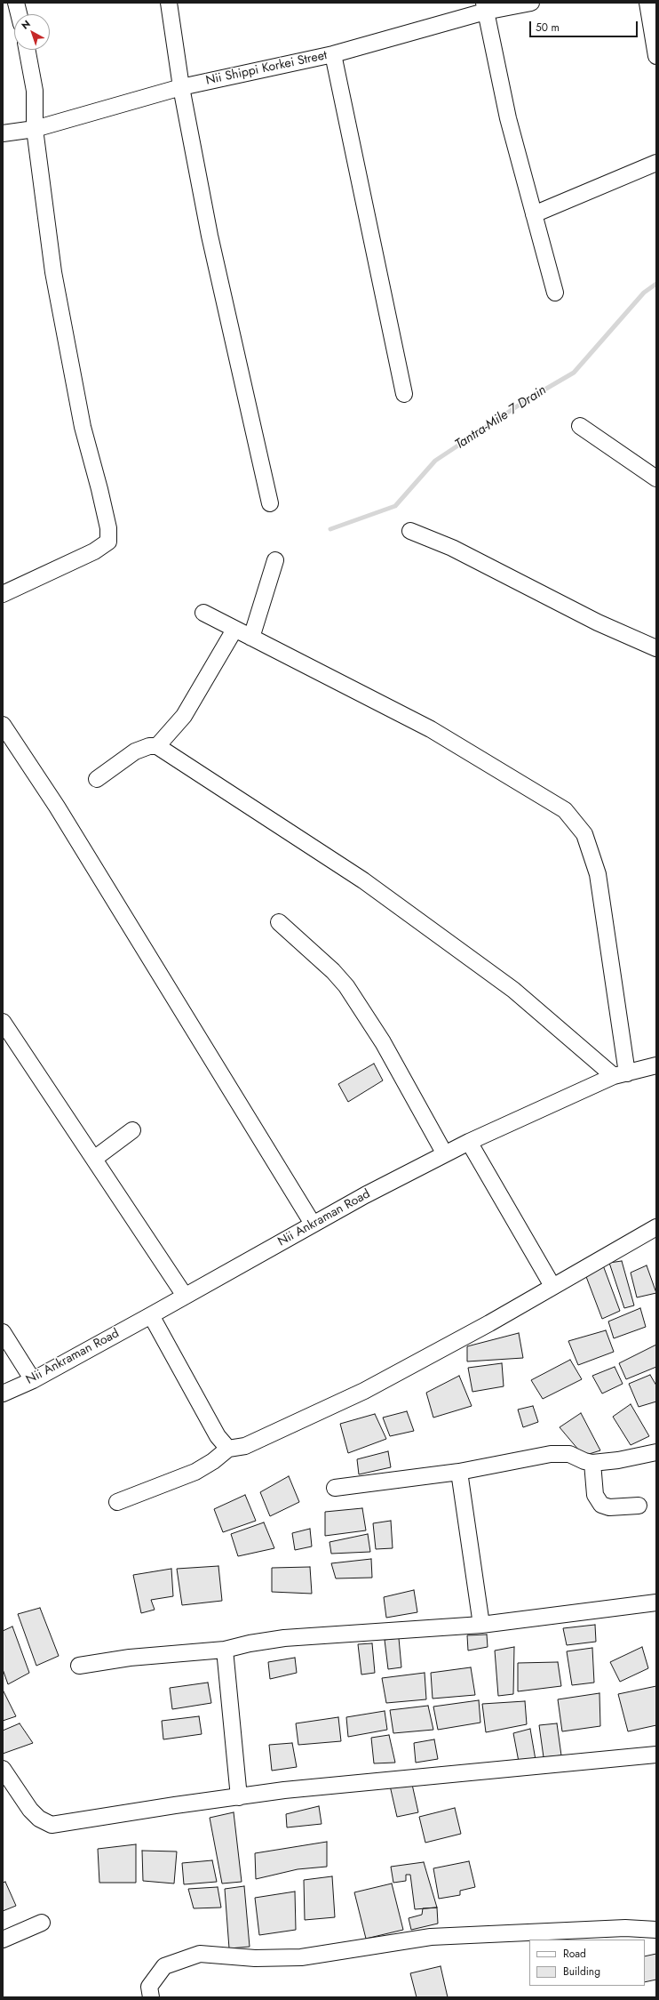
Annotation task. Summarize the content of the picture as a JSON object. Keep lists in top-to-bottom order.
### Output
{
  "streets": {
    "street": ["Nii Shippi Korkei Street", "Nii Ankraman Road"]
  },
  "water": ["Tantra-Mile 7 Drain"],
  "legend": ["Road", "Building"],
  "scale_bar": "50 m",
  "north": "top left"
}
